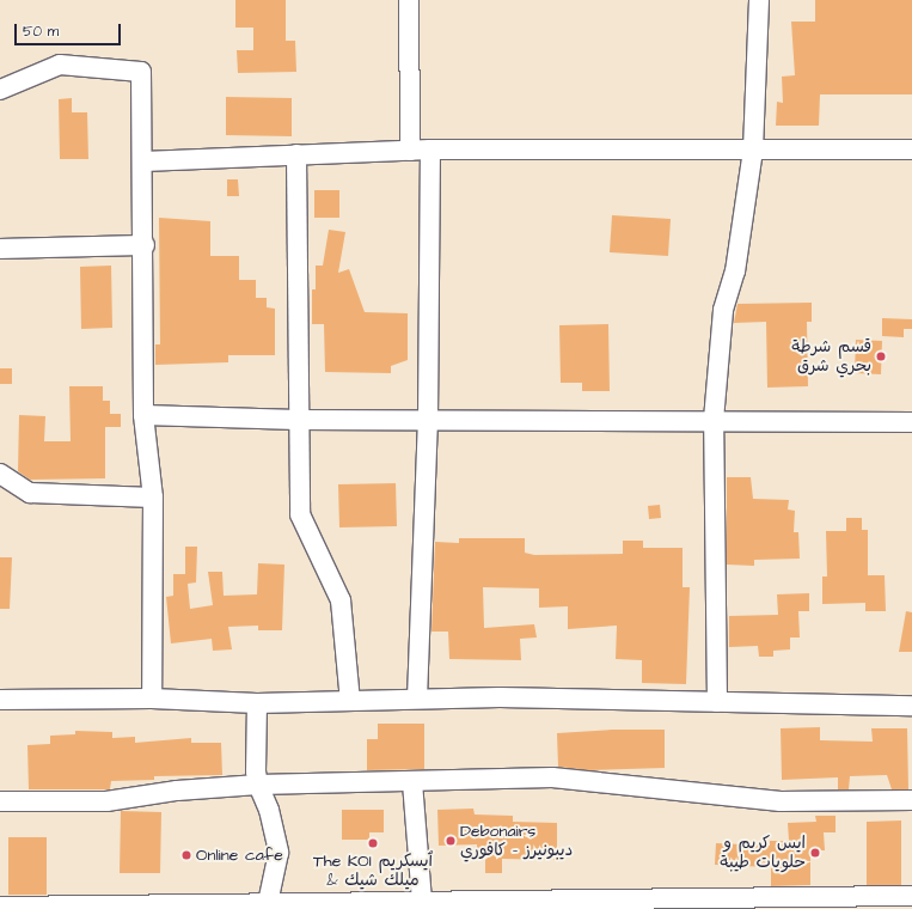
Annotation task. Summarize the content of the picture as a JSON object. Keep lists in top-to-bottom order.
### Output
{
  "places": [
    "قسم شرطة بحري شرق",
    "Debonairs ديبونيرز - كافوري",
    "The KOI ٱيسكريم & ميلك شيك",
    "ايس كريم و حلويات طيبة",
    "Online cafe"
  ],
  "scale_bar": "50 m"
}
